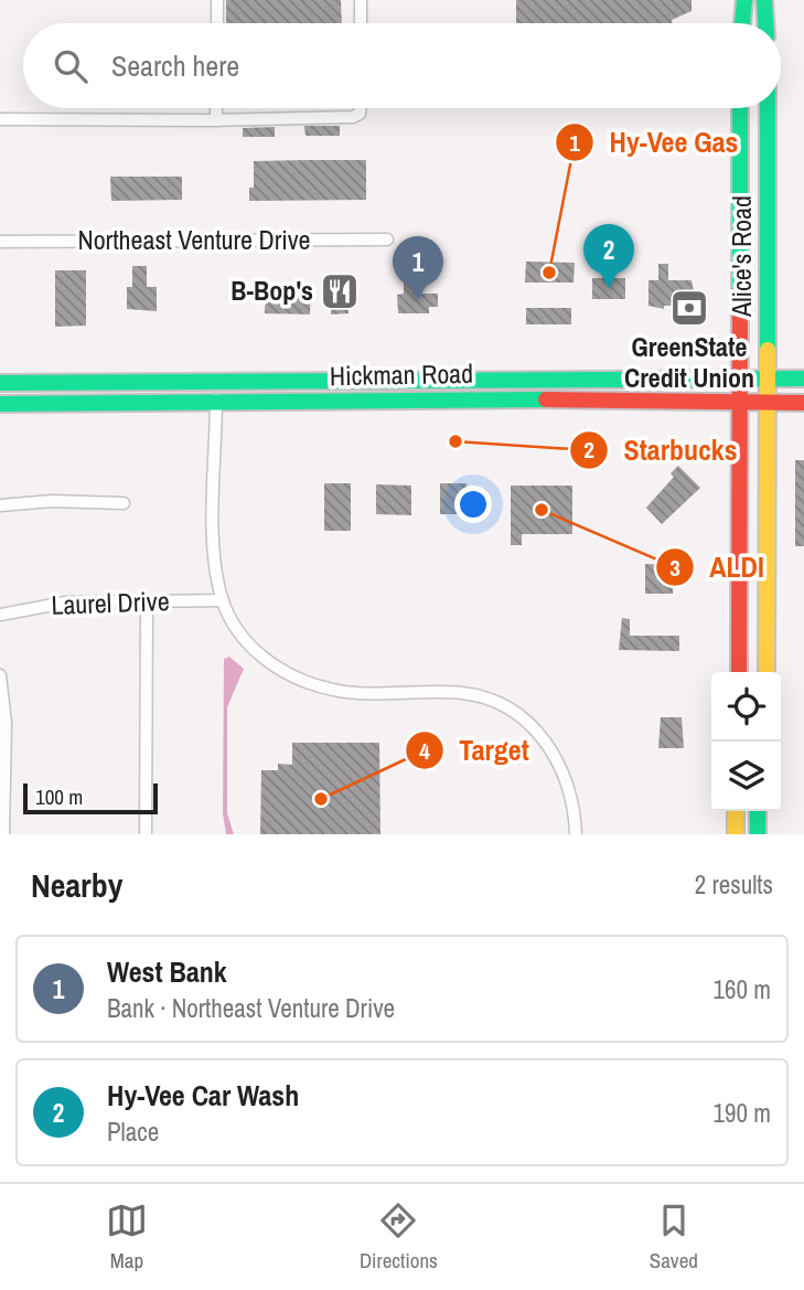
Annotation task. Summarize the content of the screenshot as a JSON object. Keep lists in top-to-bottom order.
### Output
{
  "streets": {
    "main road": ["Alice's Road", "Hickman Road"],
    "street": ["Northeast Venture Drive", "Laurel Drive"]
  },
  "crossings": [
    ["Alice's Road", "Hickman Road"]
  ],
  "places": {
    "other": [
      "Hy-Vee Gas",
      "Starbucks",
      "ALDI",
      "Target"
    ],
    "restaurant": ["B-Bop's"],
    "bank": ["GreenState Credit Union"]
  },
  "scale_bar": "100 m",
  "page": {
    "search": "Search here",
    "pins": ["2", "1"],
    "scale": "100 m",
    "heading": ["Nearby", "2 results"],
    "list": [
      {
        "mark": "1",
        "name": "West Bank",
        "note": "Bank · Northeast Venture Drive",
        "value": "160 m"
      },
      {
        "mark": "2",
        "name": "Hy-Vee Car Wash",
        "note": "Place",
        "value": "190 m"
      }
    ],
    "nav": ["Map", "Directions", "Saved"]
  }
}
